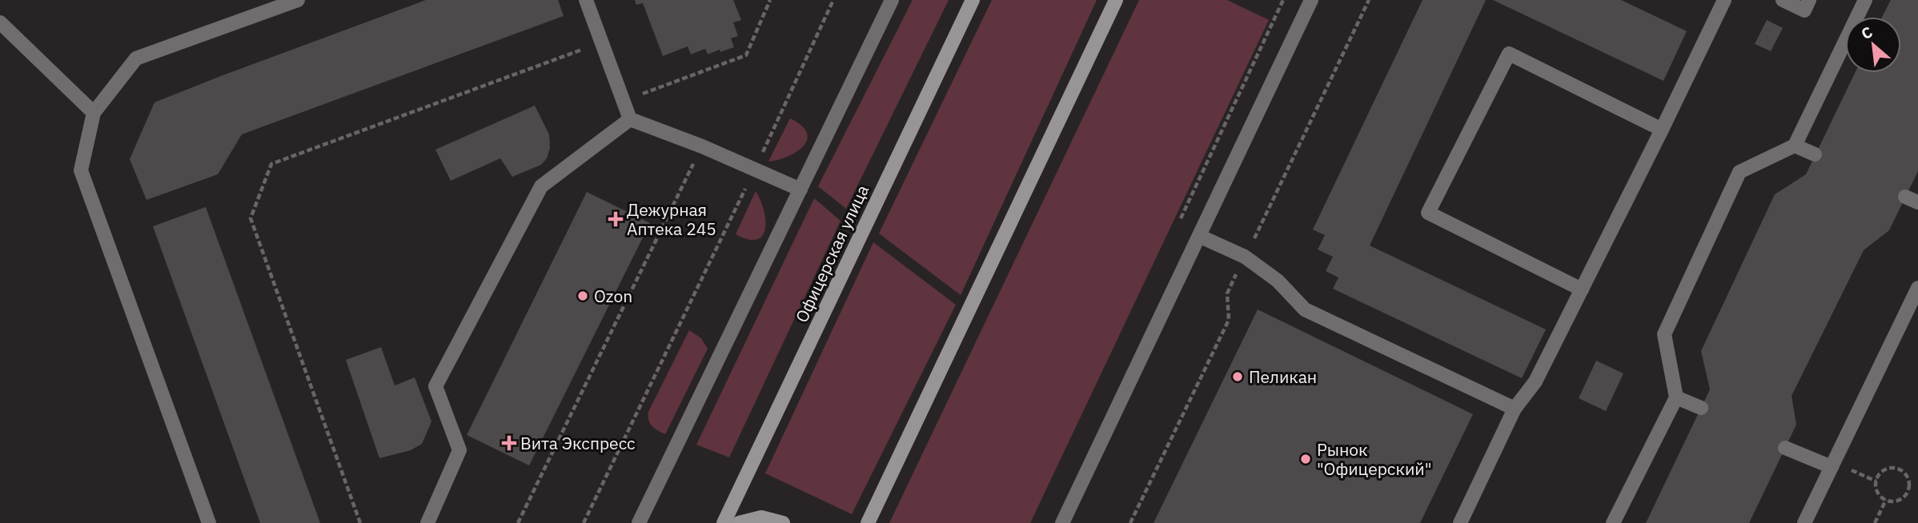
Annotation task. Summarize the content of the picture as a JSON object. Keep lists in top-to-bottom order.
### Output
{
  "streets": {
    "main road": ["Офицерская улица"]
  },
  "places": {
    "health": ["Дежурная Аптека 245", "Вита Экспресс"],
    "other": ["Ozon", "Пеликан", "Рынок \"Офицерский\""]
  },
  "north": "top left"
}
